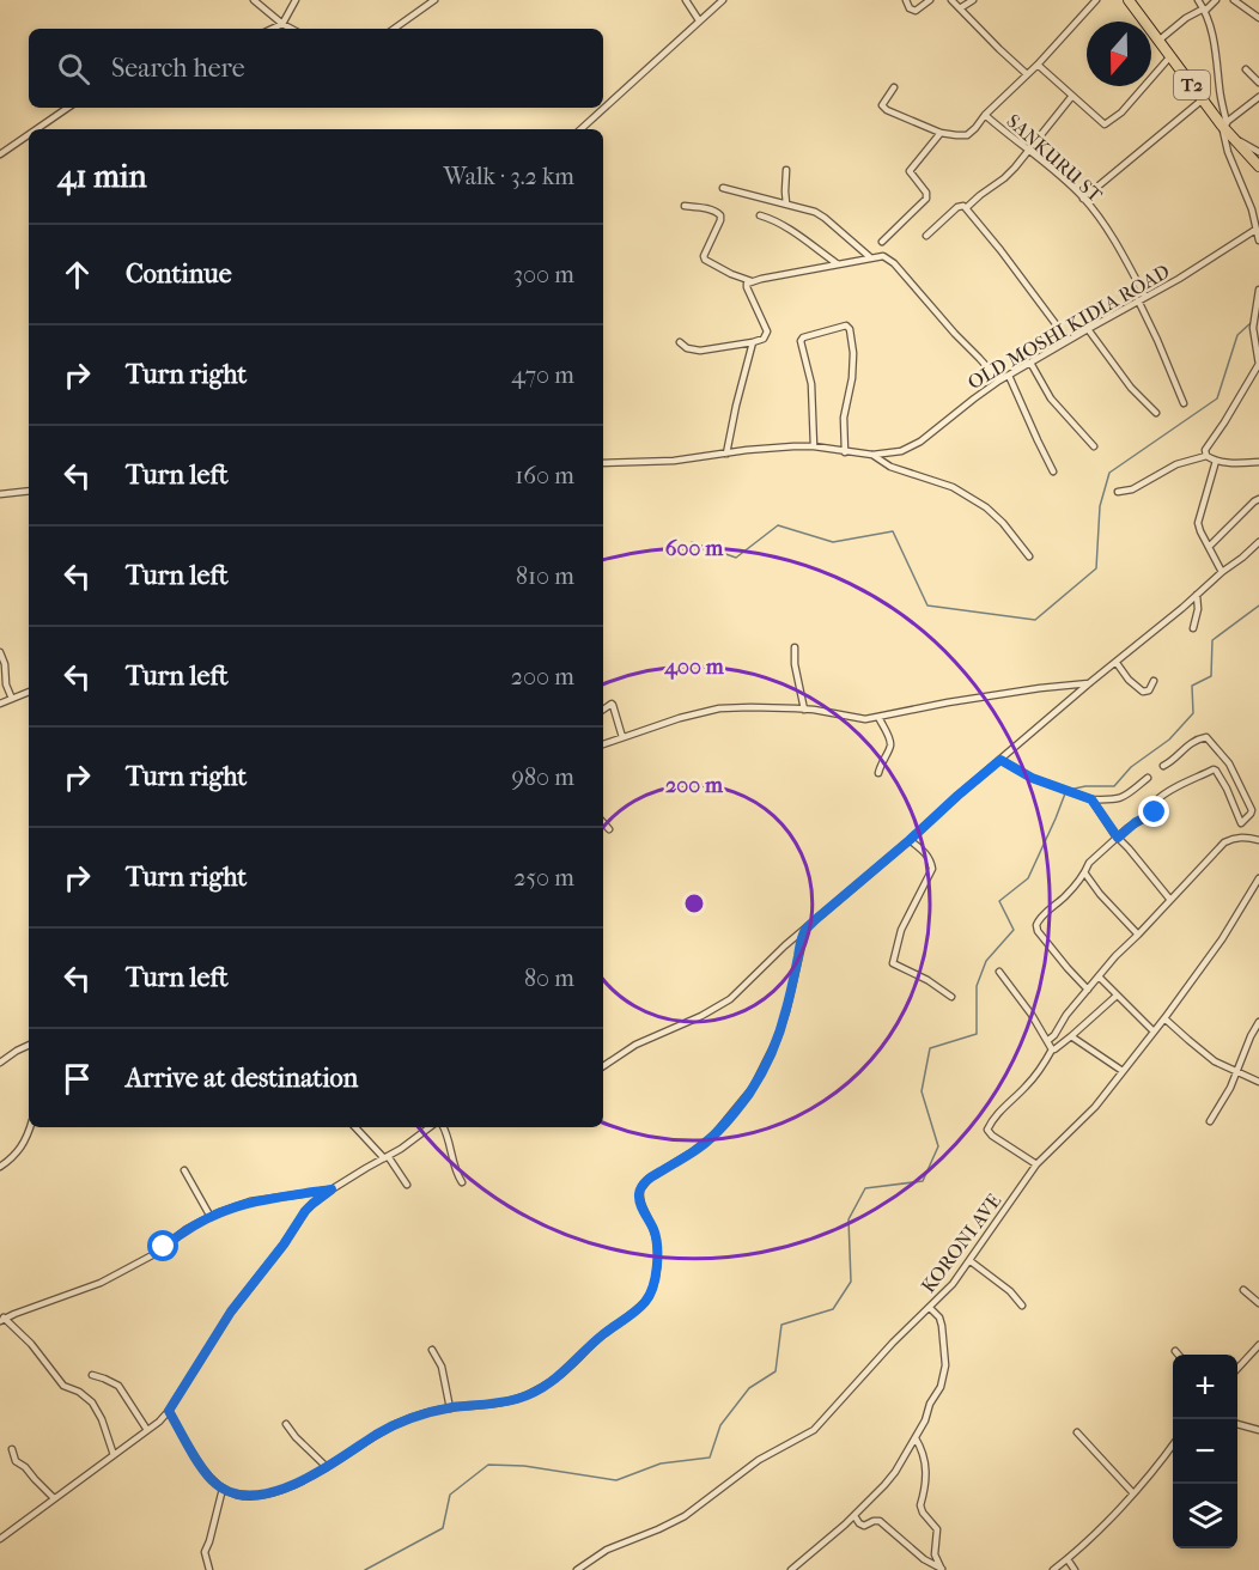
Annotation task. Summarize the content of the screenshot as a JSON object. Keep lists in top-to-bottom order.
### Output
{
  "streets": {
    "highway": ["T2"],
    "street": ["SANKURU ST", "OLD MOSHI KIDIA ROAD", "KORONI AVE"]
  },
  "crossings": [
    ["SANKURU ST", "OLD MOSHI KIDIA ROAD"]
  ],
  "north": "bottom",
  "page": {
    "search": "Search here",
    "heading": ["41 min", "Walk · 3.2 km"],
    "list": [
      ["Continue", "300 m"],
      ["Turn right", "470 m"],
      ["Turn left", "160 m"],
      ["Turn left", "810 m"],
      ["Turn left", "200 m"],
      ["Turn right", "980 m"],
      ["Turn right", "250 m"],
      ["Turn left", "80 m"],
      "Arrive at destination"
    ],
    "map_buttons": ["+", "−"]
  },
  "rings": ["600 m", "400 m", "200 m"]
}
